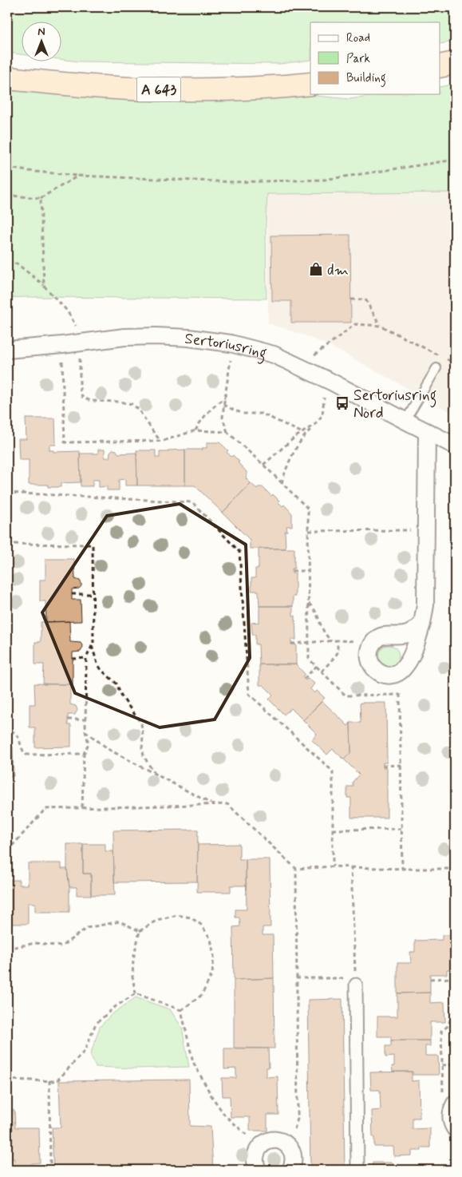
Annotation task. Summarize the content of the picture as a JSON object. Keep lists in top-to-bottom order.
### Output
{
  "streets": {
    "highway": ["A 643"],
    "street": ["Sertoriusring"]
  },
  "places": {
    "shop": ["dm"],
    "bus stop": ["Sertoriusring Nord"]
  },
  "legend": ["Road", "Park", "Building"],
  "north": "top"
}
